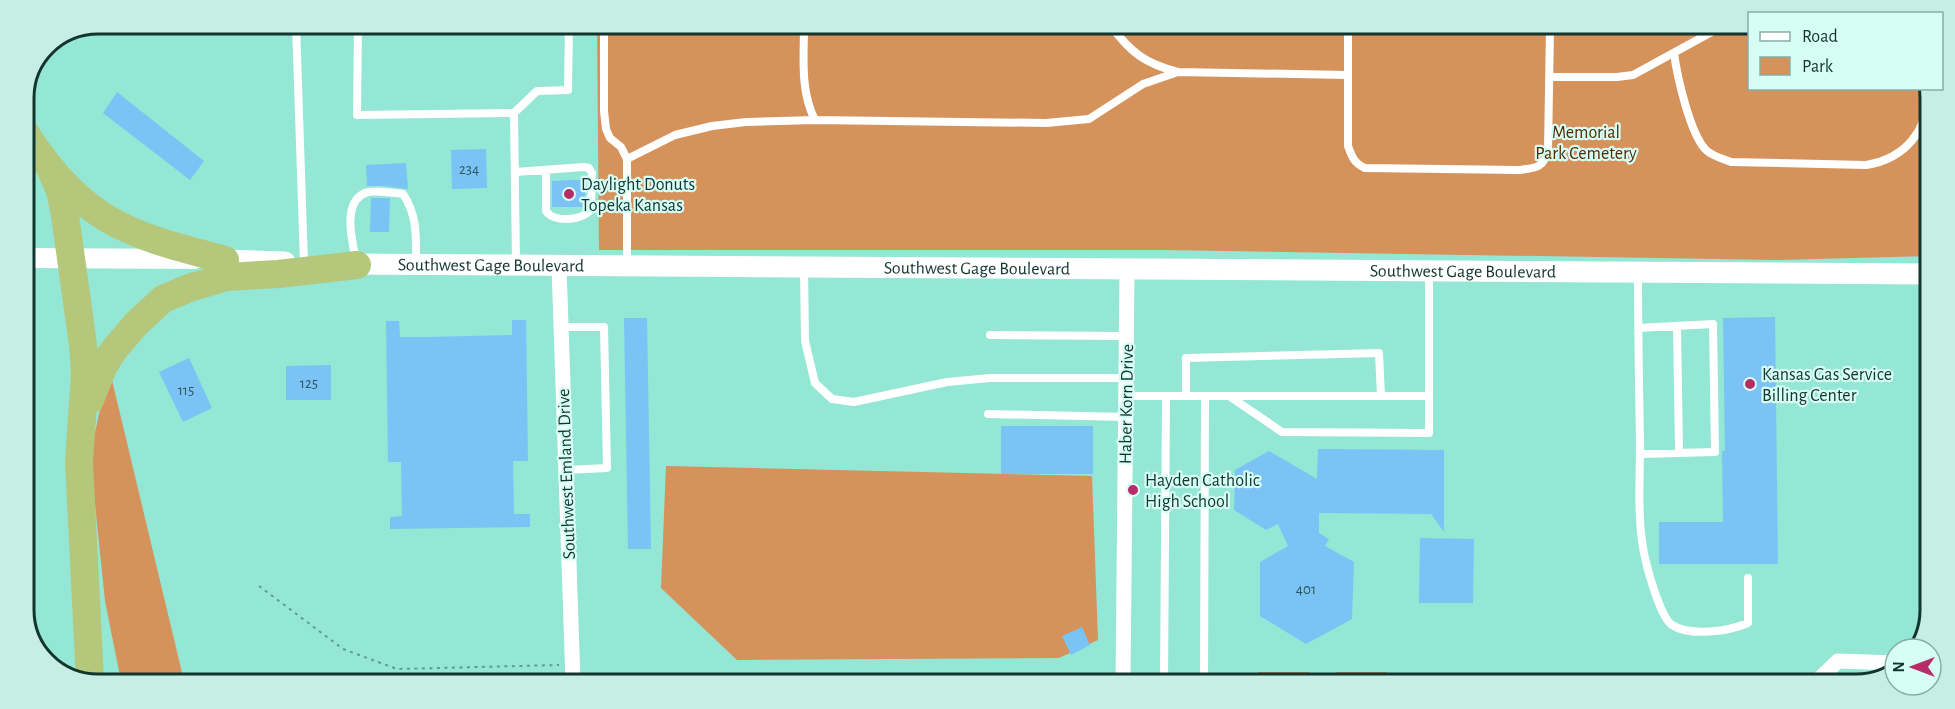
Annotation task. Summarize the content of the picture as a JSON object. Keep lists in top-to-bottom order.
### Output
{
  "streets": {
    "main road": ["Southwest Gage Boulevard"],
    "street": ["Haber Korn Drive", "Southwest Emland Drive"]
  },
  "crossings": [
    ["Southwest Gage Boulevard", "Haber Korn Drive"],
    ["Southwest Gage Boulevard", "Southwest Emland Drive"]
  ],
  "parks": ["Memorial Park Cemetery"],
  "places": ["Daylight Donuts Topeka Kansas", "Kansas Gas Service Billing Center", "Hayden Catholic High School"],
  "house_numbers": [
    "234",
    "125",
    "115",
    "401"
  ],
  "legend": ["Road", "Park"],
  "north": "left"
}
